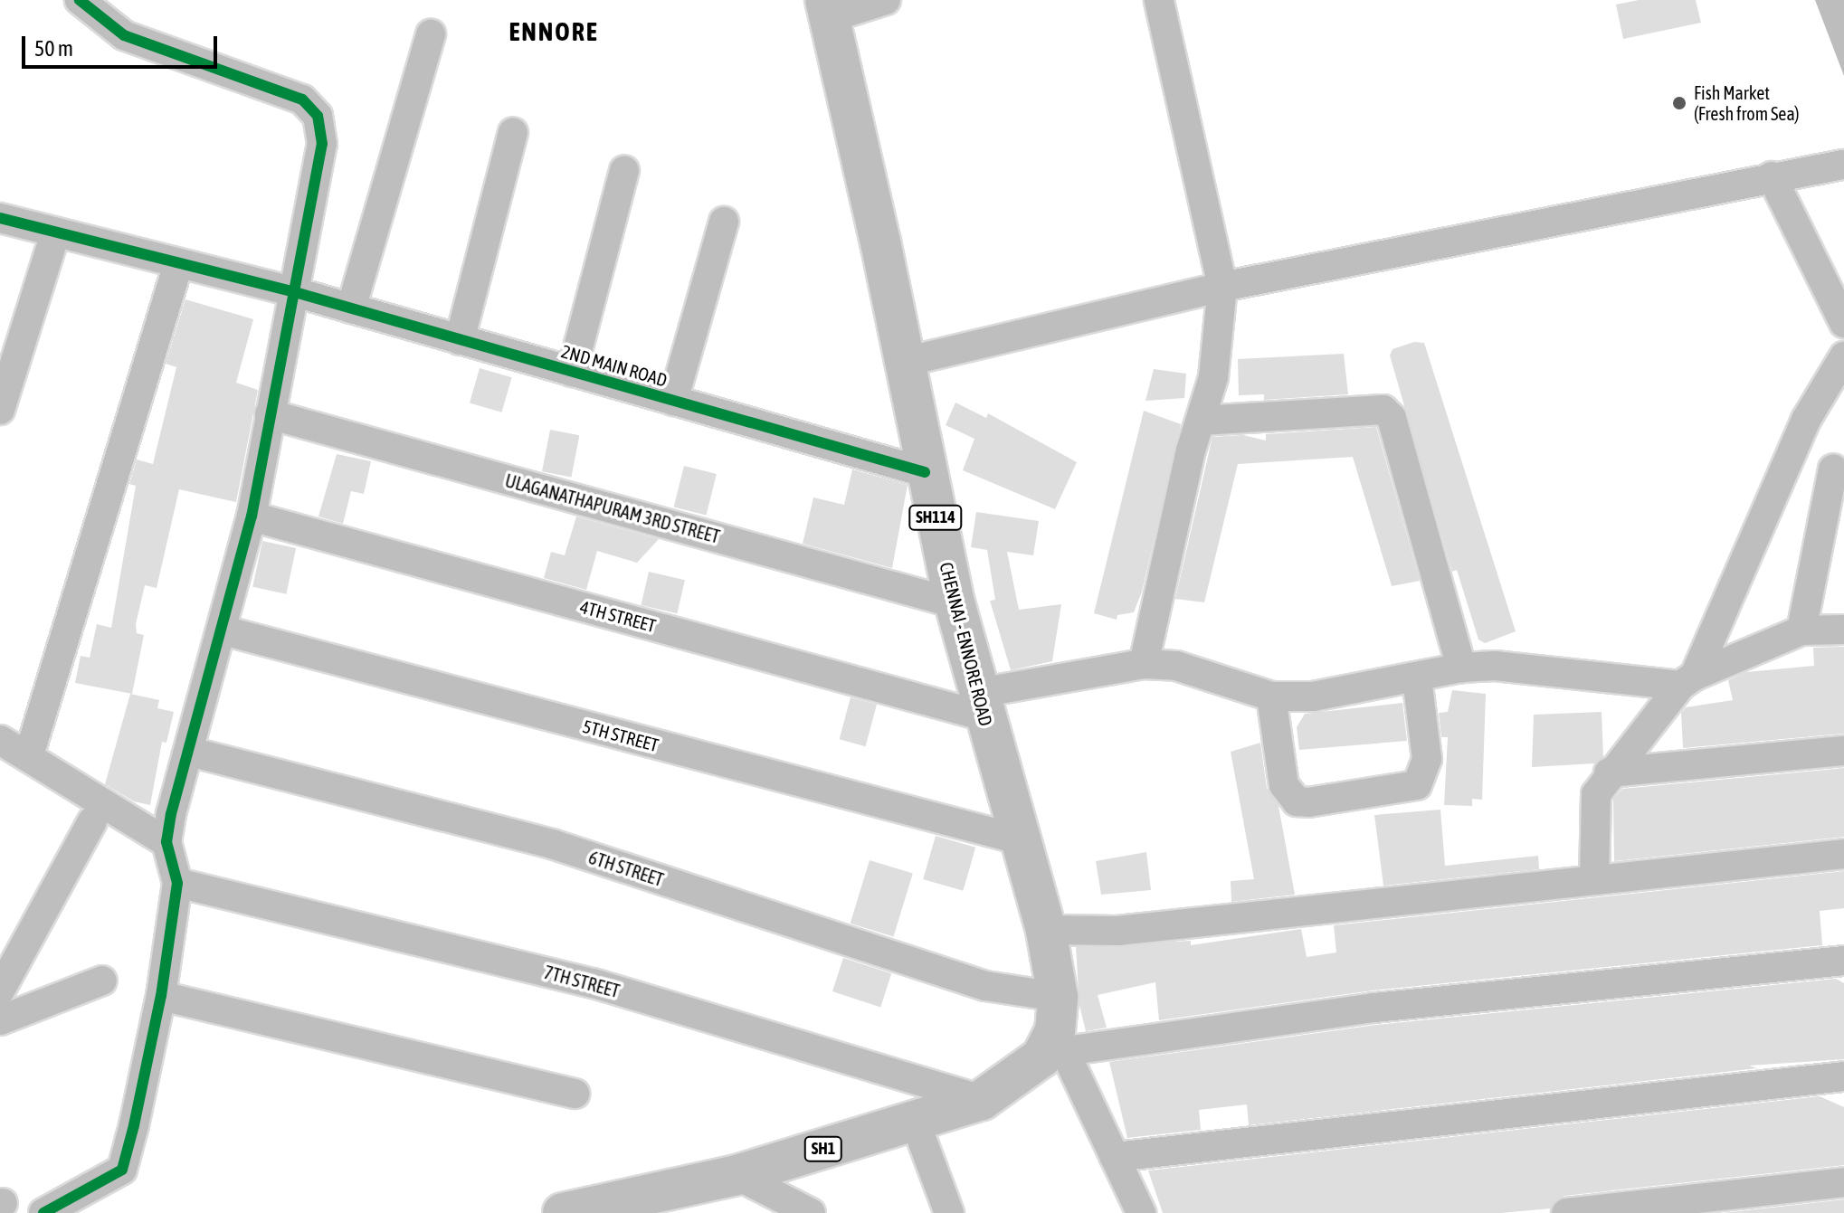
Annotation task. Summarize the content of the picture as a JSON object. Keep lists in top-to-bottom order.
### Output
{
  "streets": {
    "main road": ["SH114", "CHENNAI - ENNORE ROAD", "SH1"],
    "street": [
      "2ND MAIN ROAD",
      "ULAGANATHAPURAM 3RD STREET",
      "4TH STREET",
      "5TH STREET",
      "6TH STREET",
      "7TH STREET"
    ]
  },
  "crossings": [
    ["2ND MAIN ROAD", "CHENNAI - ENNORE ROAD"],
    ["ULAGANATHAPURAM 3RD STREET", "CHENNAI - ENNORE ROAD"],
    ["4TH STREET", "CHENNAI - ENNORE ROAD"],
    ["CHENNAI - ENNORE ROAD", "5TH STREET"],
    ["CHENNAI - ENNORE ROAD", "6TH STREET"],
    ["CHENNAI - ENNORE ROAD", "SH1"],
    ["6TH STREET", "SH1"],
    ["7TH STREET", "SH1"]
  ],
  "districts": ["ENNORE"],
  "places": ["Fish Market (Fresh from Sea)"],
  "scale_bar": "50 m"
}
